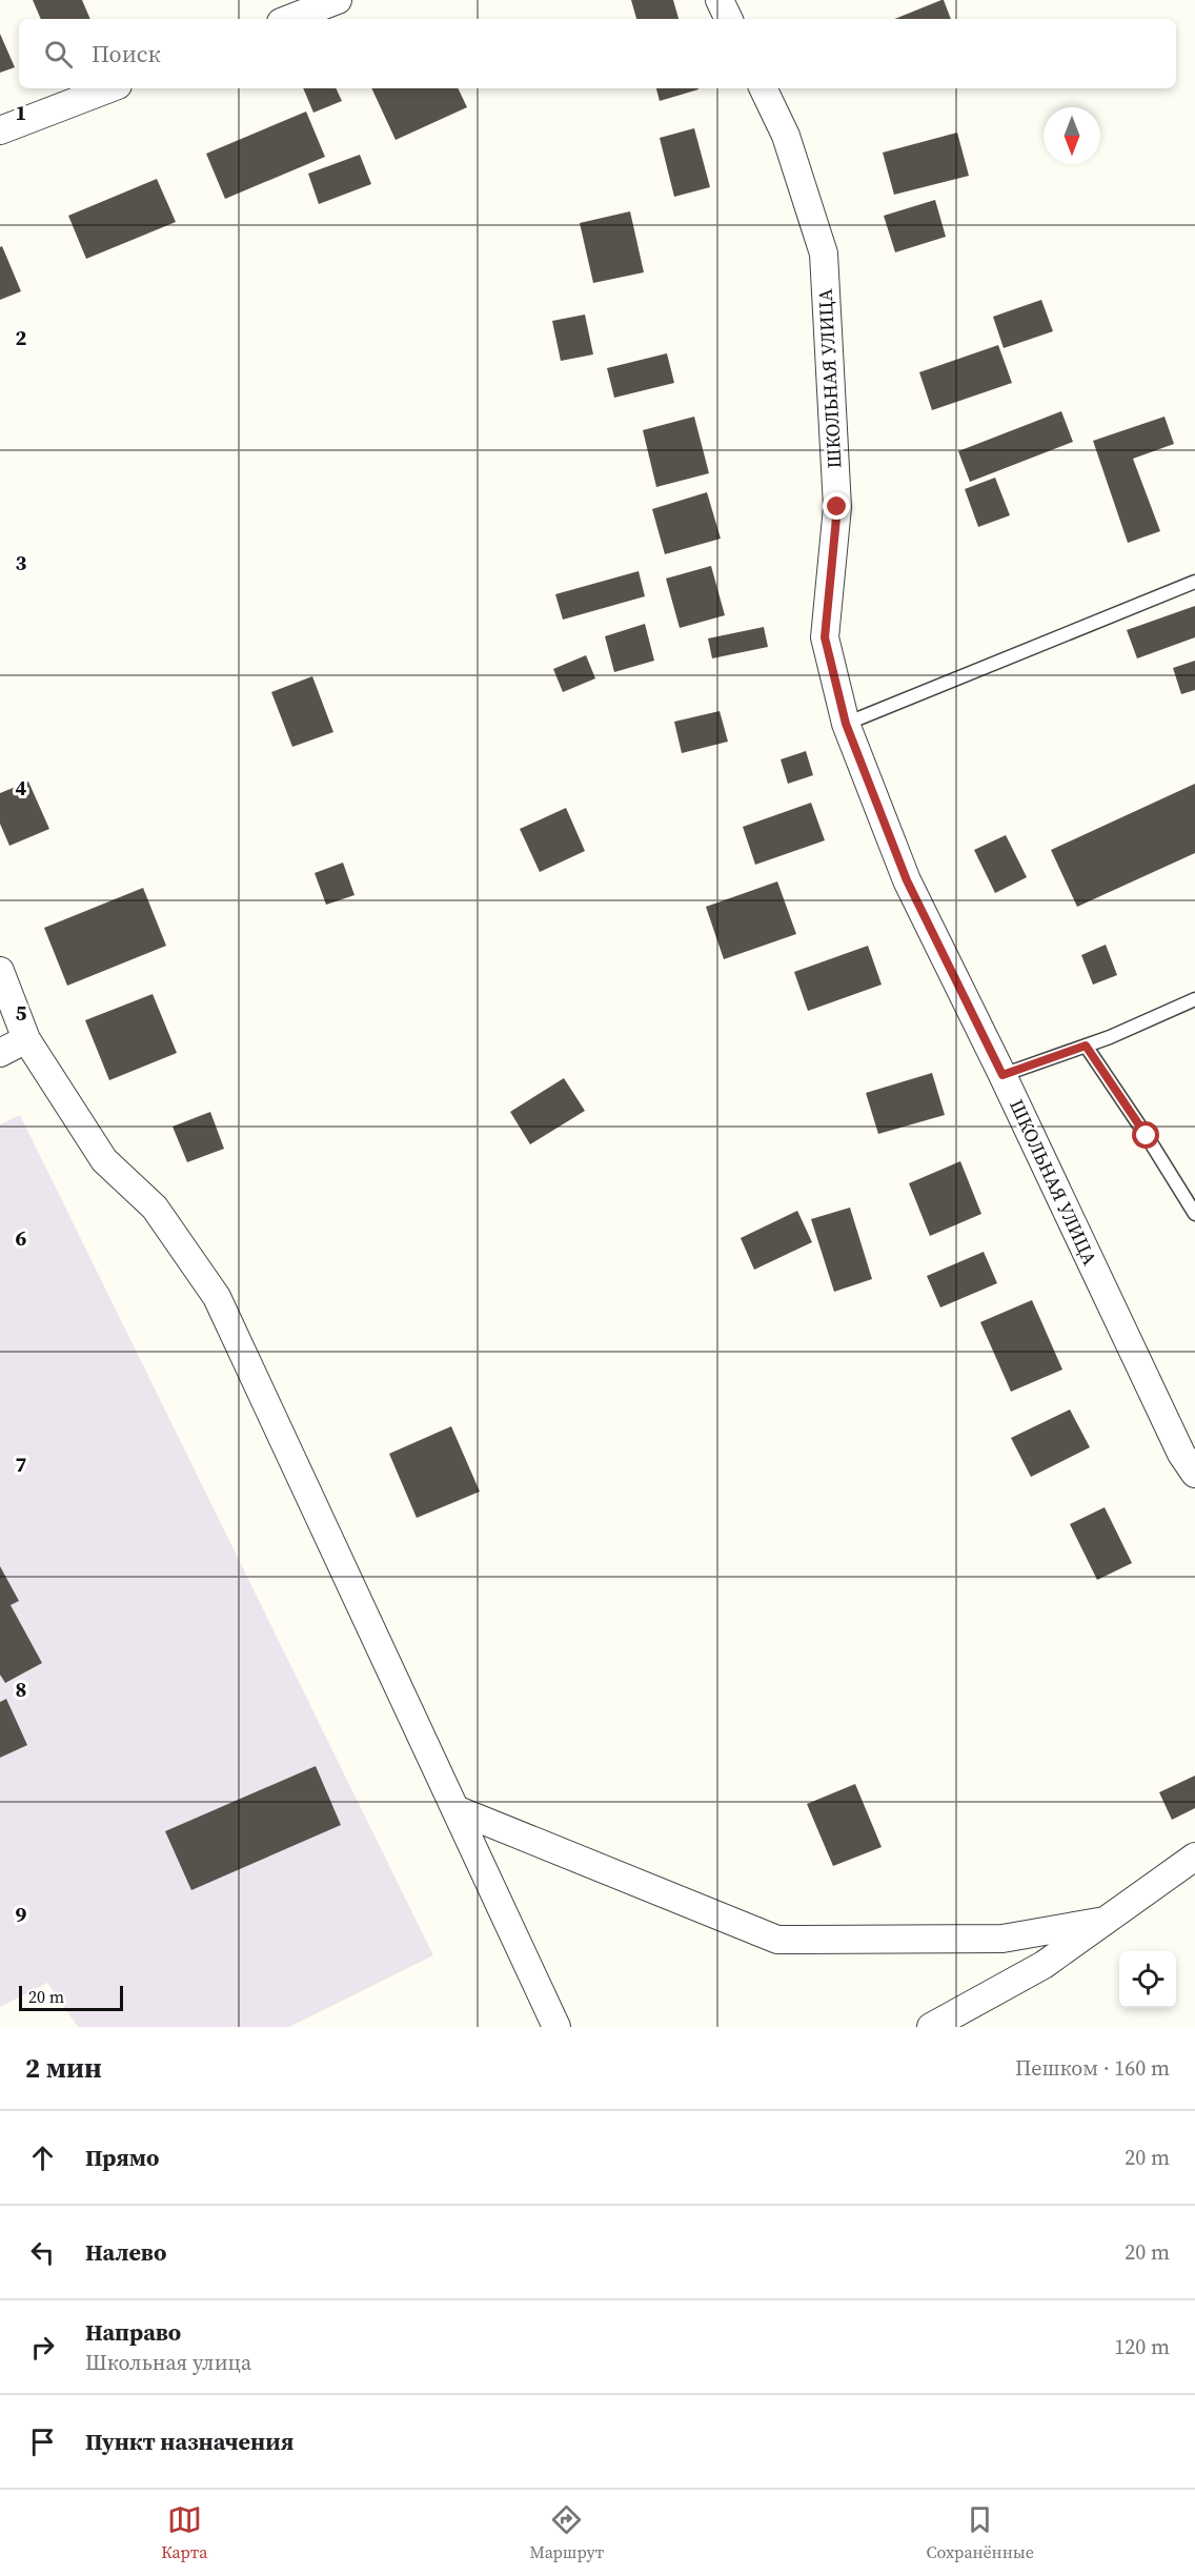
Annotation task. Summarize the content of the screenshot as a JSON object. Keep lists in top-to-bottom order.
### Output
{
  "streets": {
    "street": ["ШКОЛЬНАЯ УЛИЦА"]
  },
  "scale_bar": "20 m",
  "north": "bottom",
  "page": {
    "search": "Поиск",
    "scale": "20 m",
    "heading": ["2 мин", "Пешком · 160 m"],
    "list": [
      ["Прямо", "20 m"],
      ["Налево", "20 m"],
      ["Направо", "Школьная улица", "120 m"],
      "Пункт назначения"
    ],
    "nav": ["Карта", "Маршрут", "Сохранённые"]
  },
  "grid": {
    "rows": [
      "1",
      "2",
      "3",
      "4",
      "5",
      "6",
      "7",
      "8",
      "9"
    ]
  }
}
